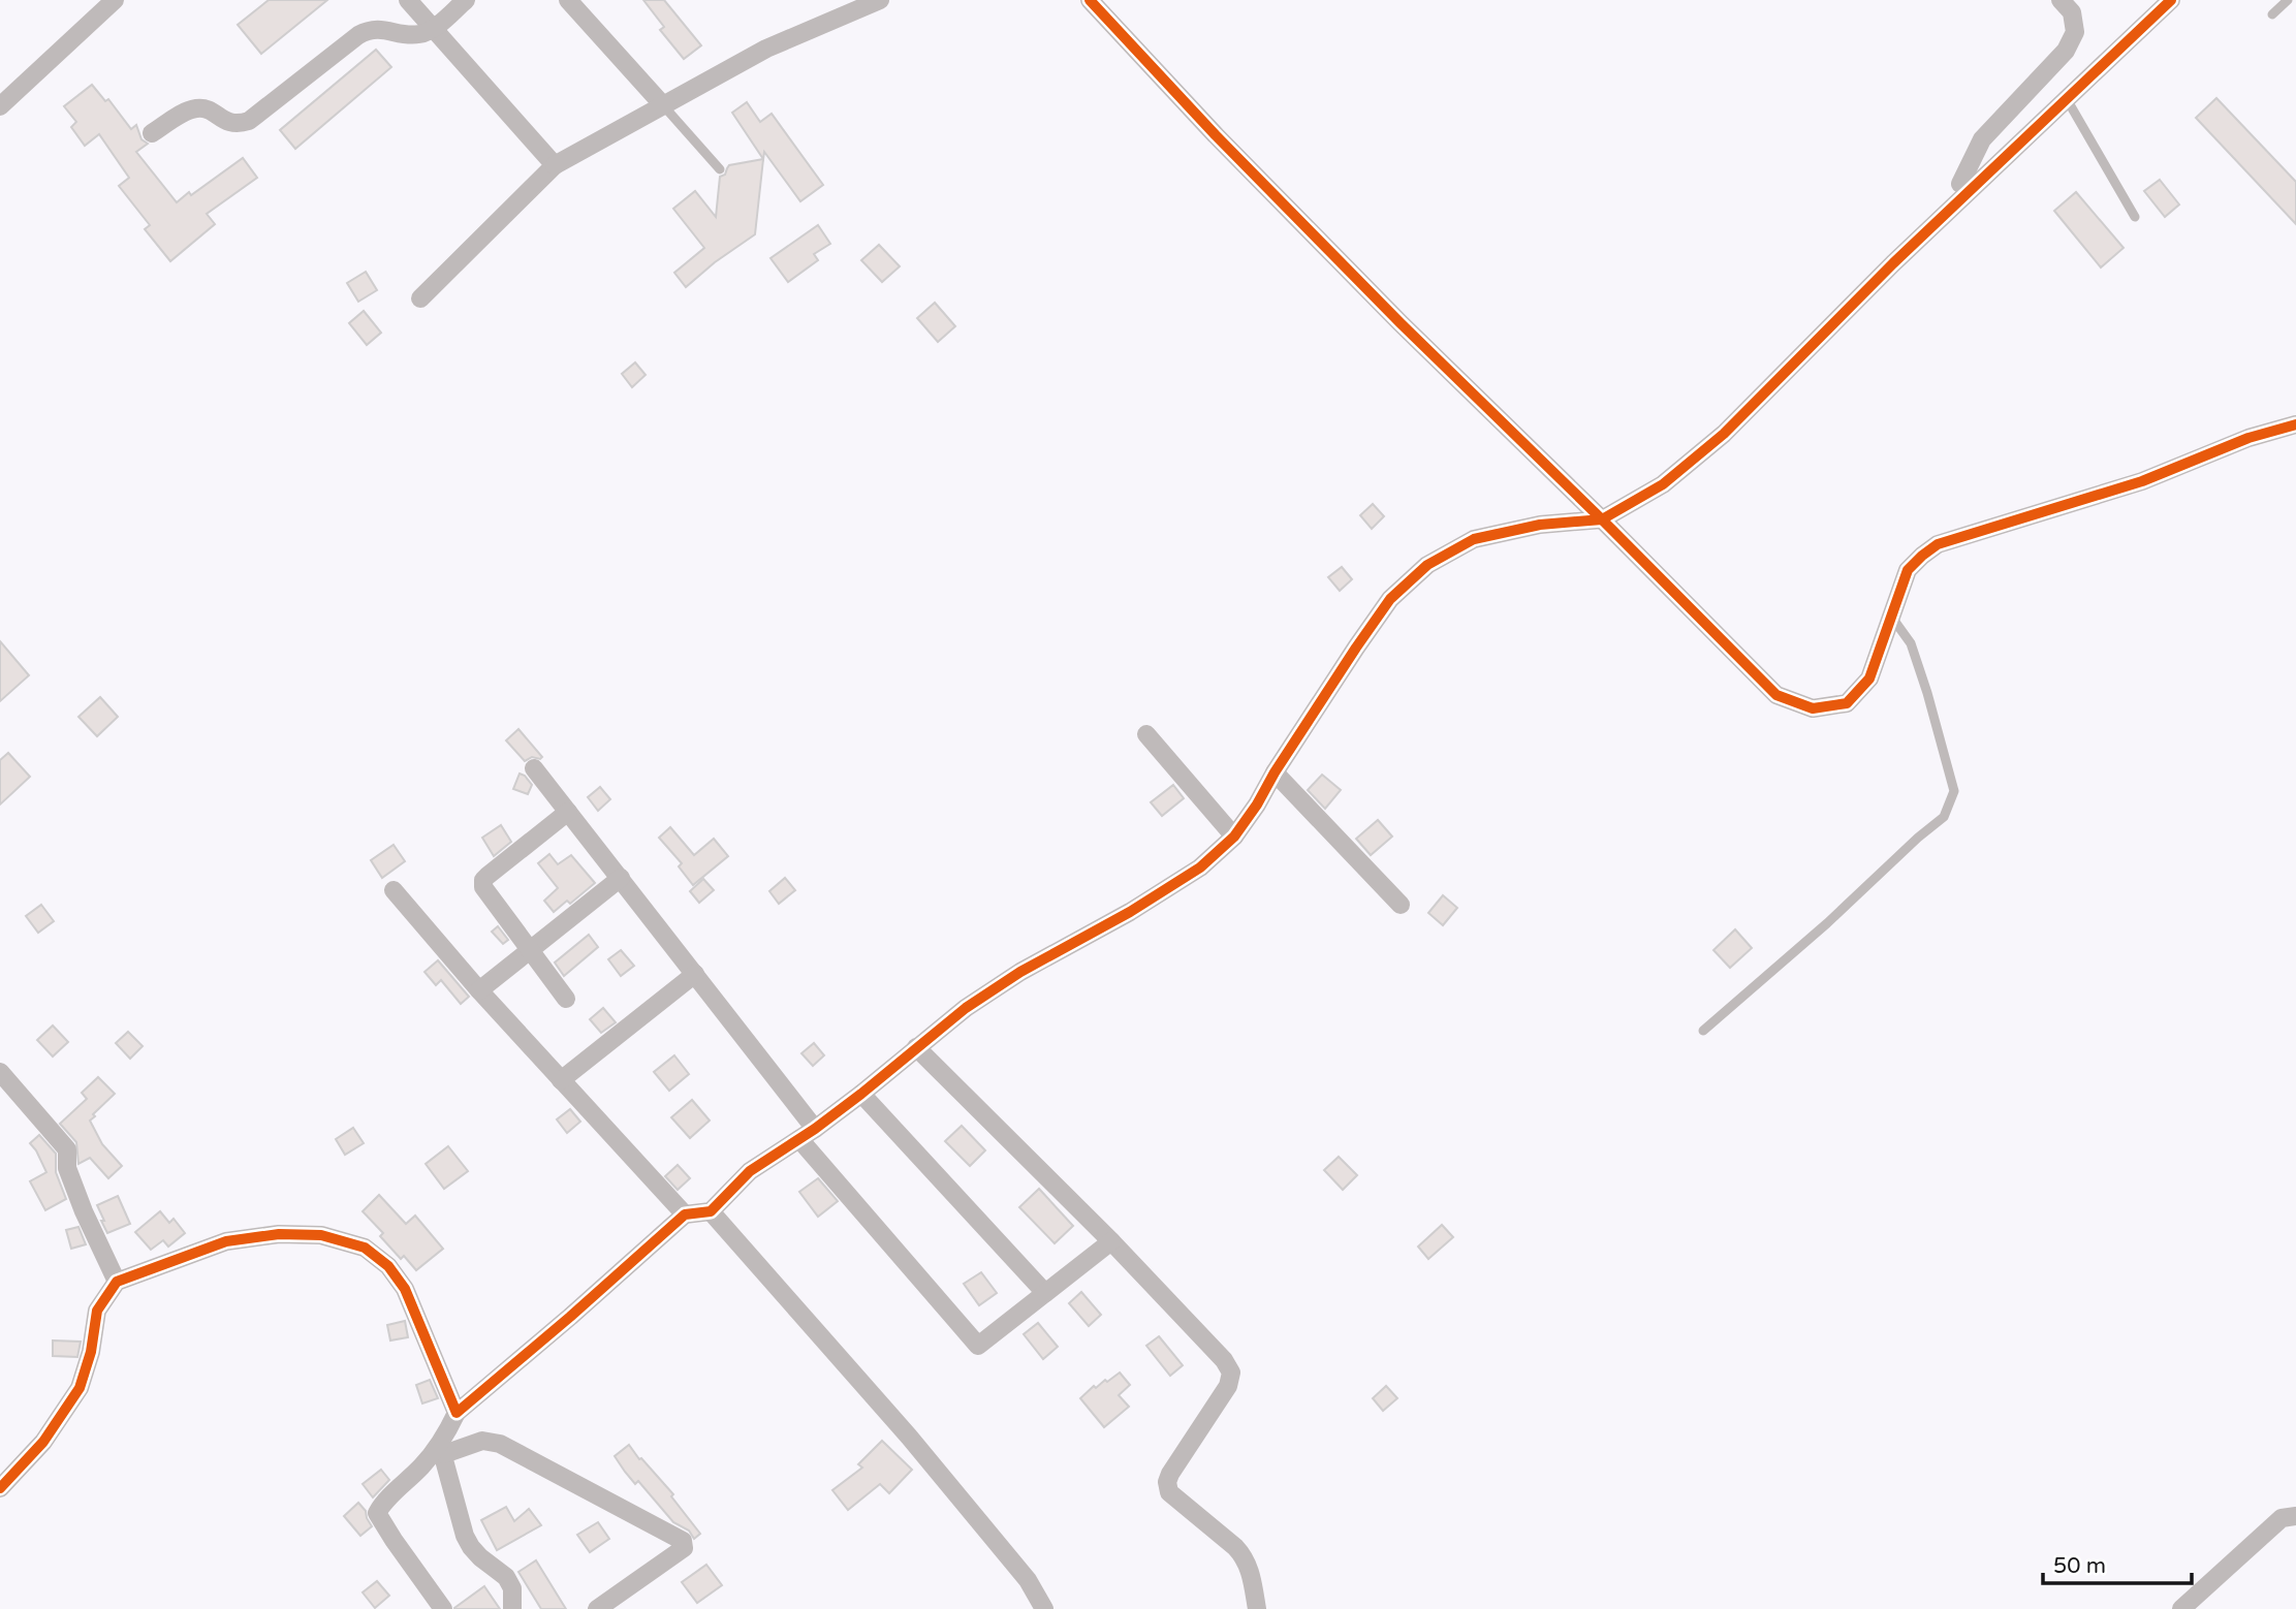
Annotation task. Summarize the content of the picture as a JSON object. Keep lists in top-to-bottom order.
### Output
{
  "scale_bar": "50 m"
}
